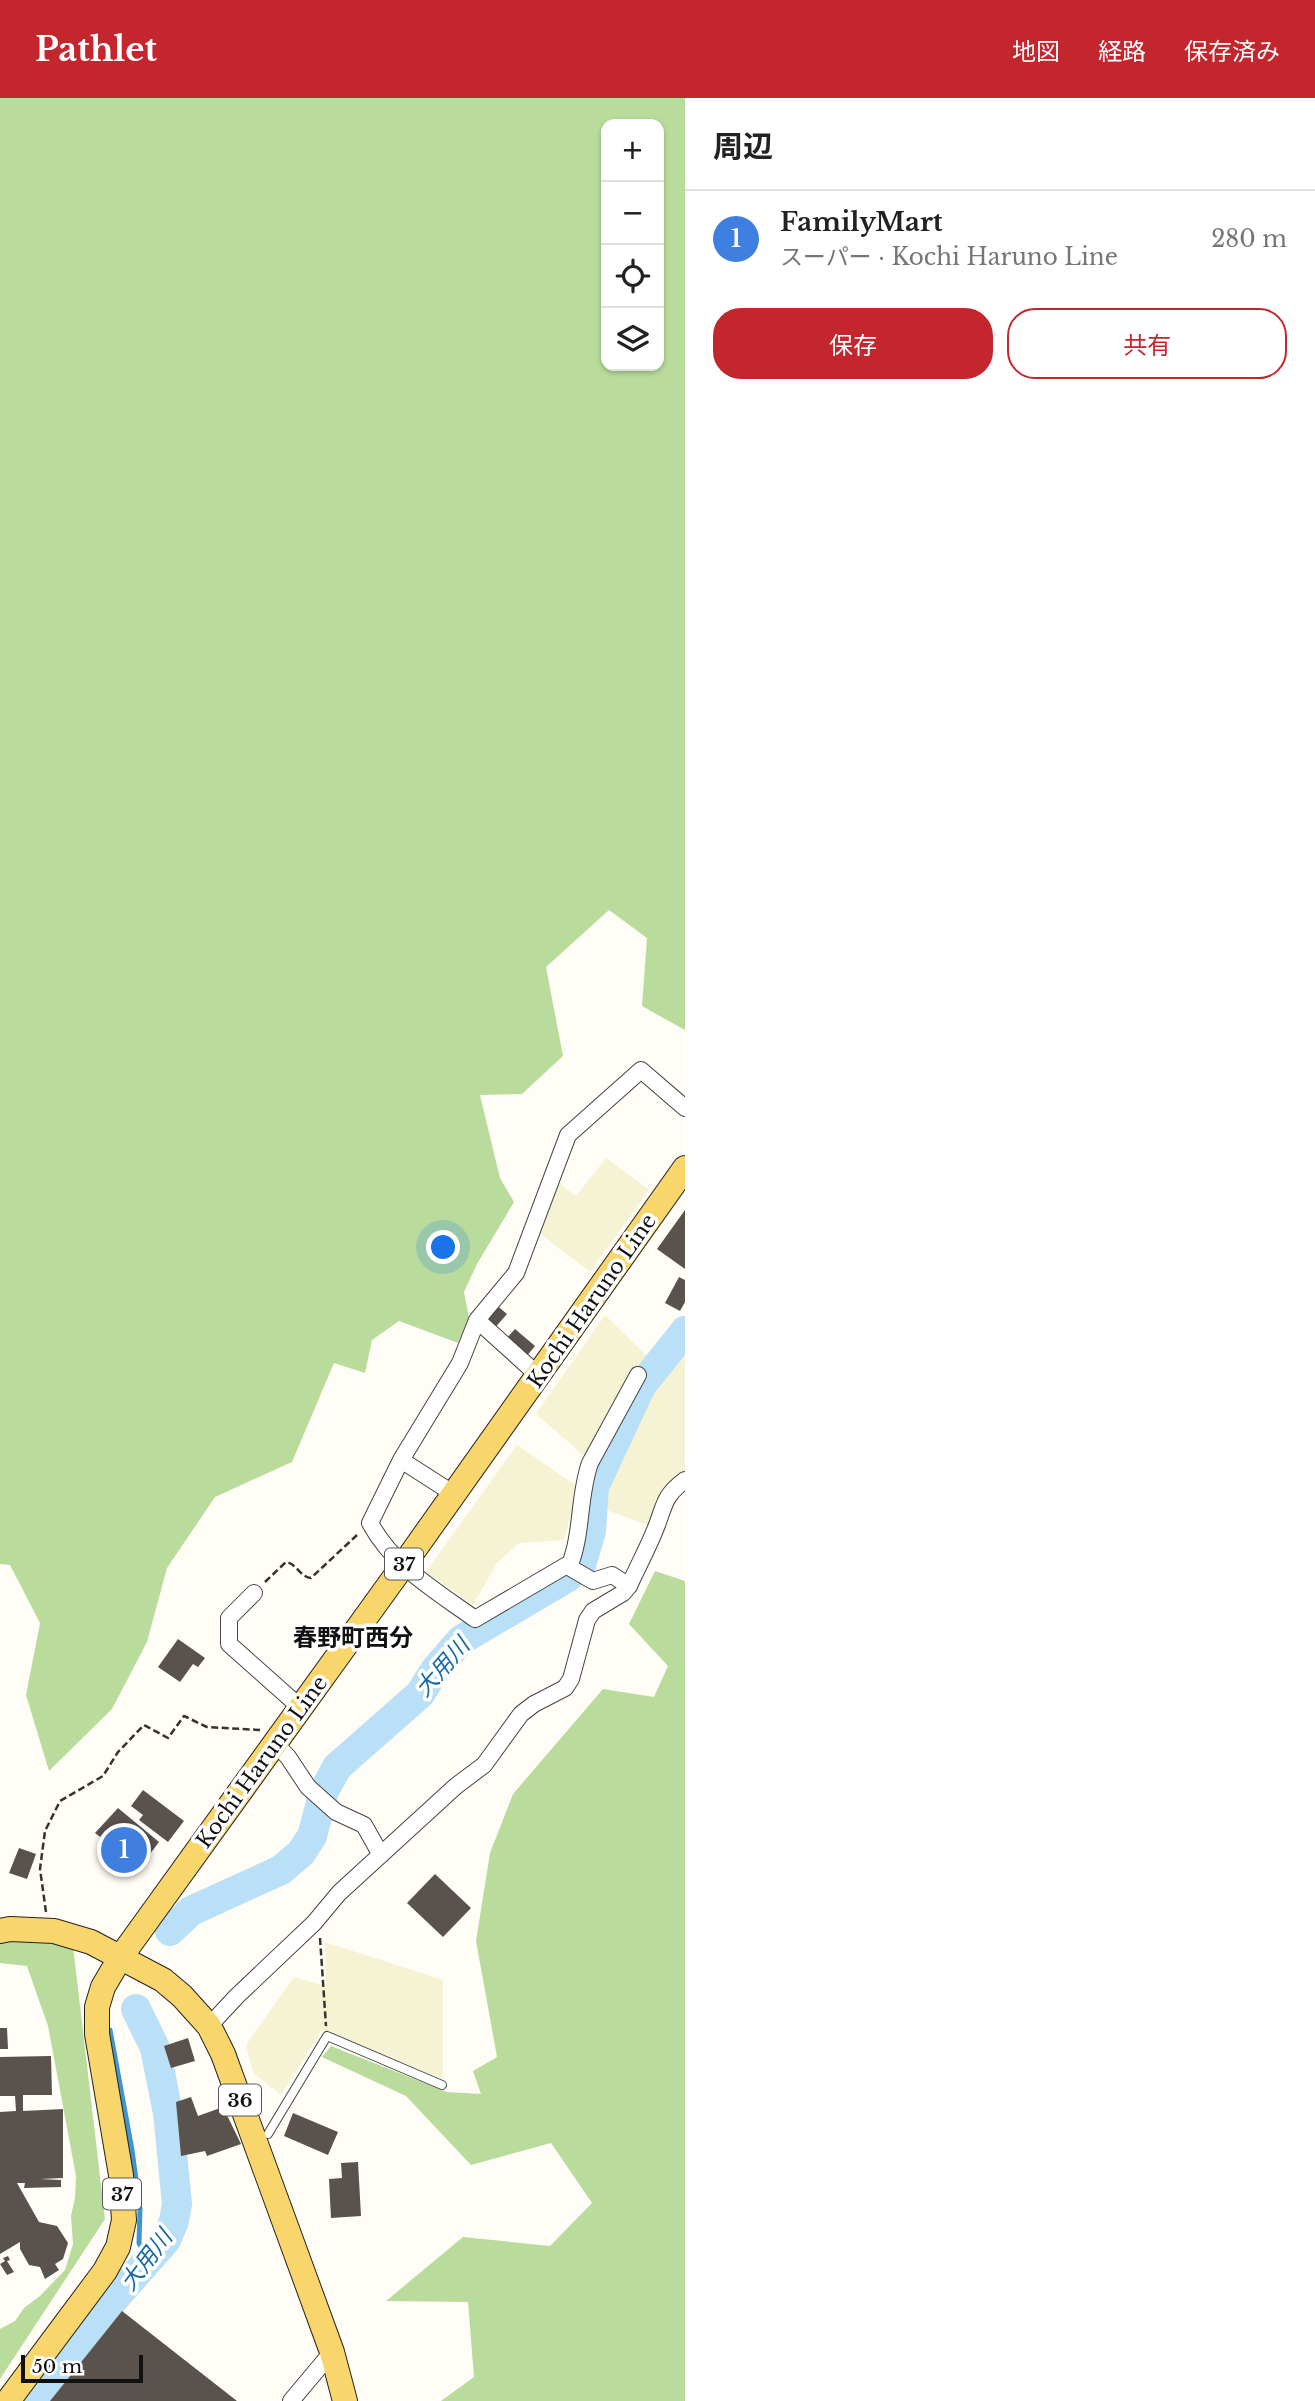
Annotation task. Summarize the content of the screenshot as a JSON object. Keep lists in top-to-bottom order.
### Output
{
  "streets": {
    "main road": ["Kochi Haruno Line", "37", "36"]
  },
  "crossings": [
    ["Kochi Haruno Line", "36"]
  ],
  "districts": ["春野町西分"],
  "water": ["大用川"],
  "scale_bar": "50 m",
  "page": {
    "header": "Pathlet",
    "nav": ["地図", "経路", "保存済み"],
    "heading": "周辺",
    "map_buttons": ["+", "−"],
    "list": [
      {
        "mark": "1",
        "name": "FamilyMart",
        "note": "スーパー · Kochi Haruno Line",
        "value": "280 m"
      }
    ],
    "buttons": ["保存", "共有"],
    "pins": "1",
    "scale": "50 m"
  }
}
